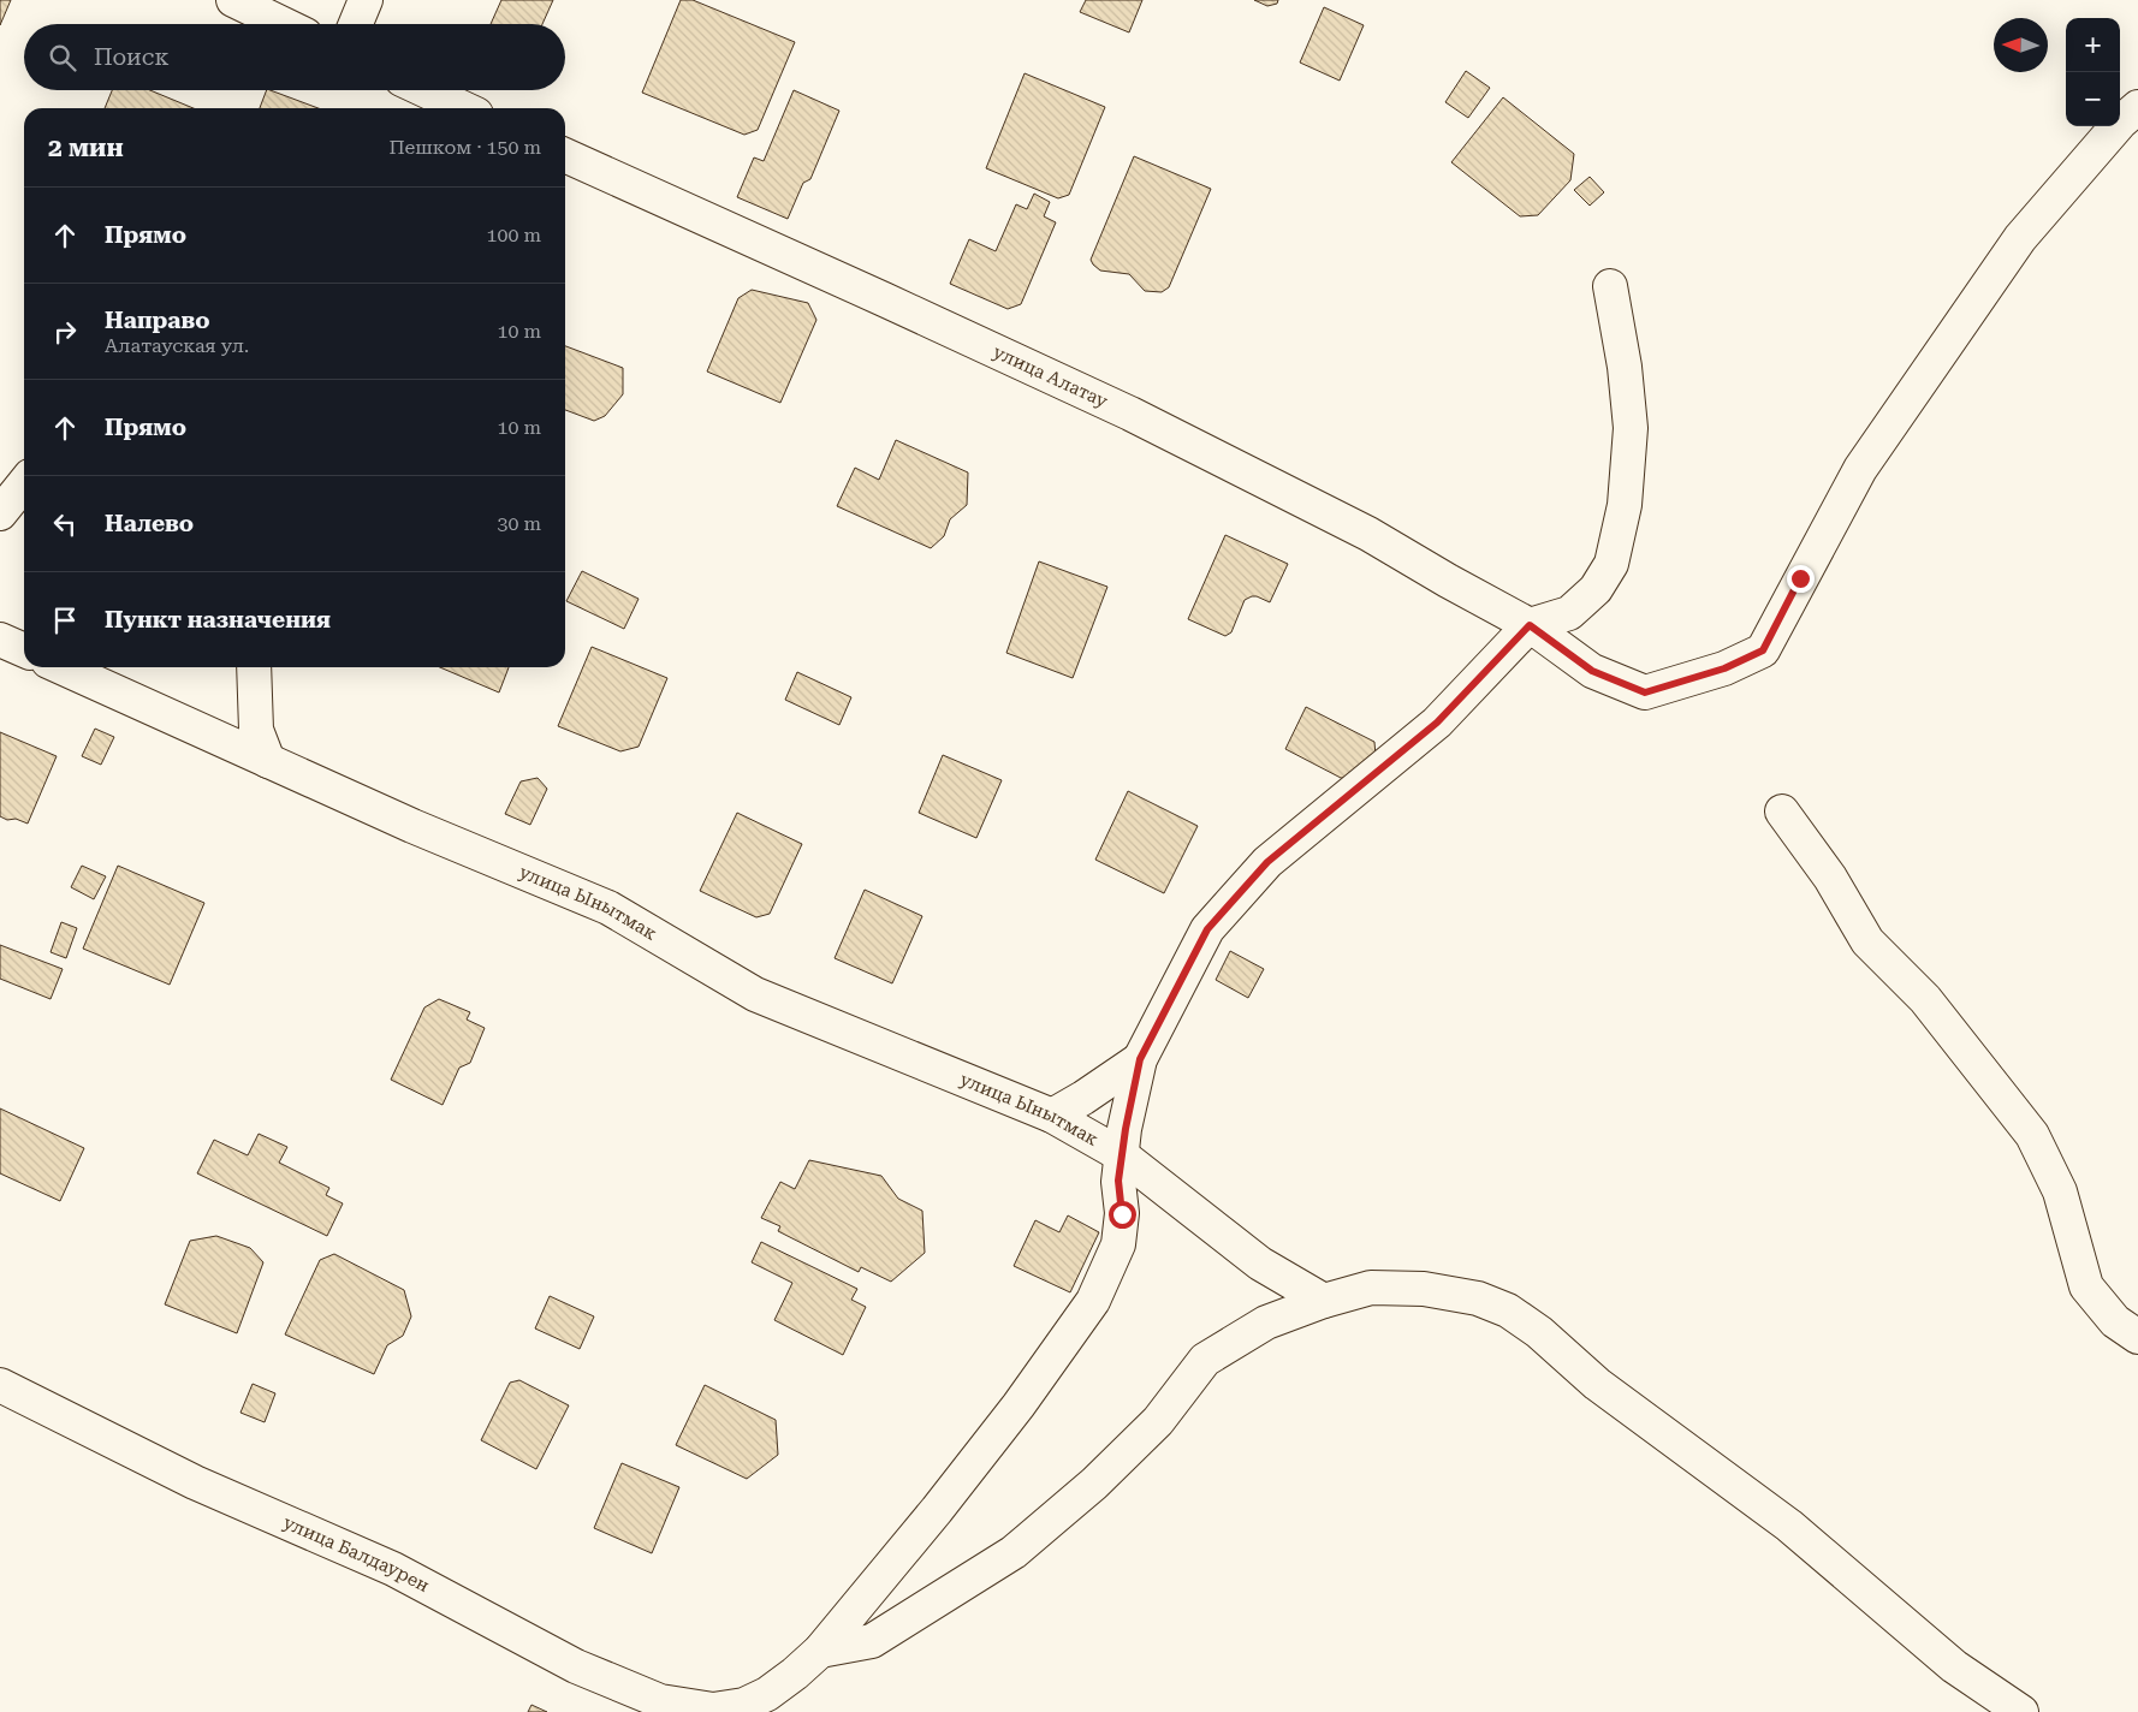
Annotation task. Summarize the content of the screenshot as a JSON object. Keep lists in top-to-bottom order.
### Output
{
  "streets": {
    "street": ["улица Алатау", "улица Ынытмак", "улица Балдаурен"]
  },
  "crossings": [
    ["улица Ынытмак", "улица Балдаурен"]
  ],
  "north": "left",
  "page": {
    "map_buttons": ["+", "−"],
    "search": "Поиск",
    "heading": ["2 мин", "Пешком · 150 m"],
    "list": [
      ["Прямо", "100 m"],
      ["Направо", "Алатауская ул.", "10 m"],
      ["Прямо", "10 m"],
      ["Налево", "30 m"],
      "Пункт назначения"
    ]
  }
}
